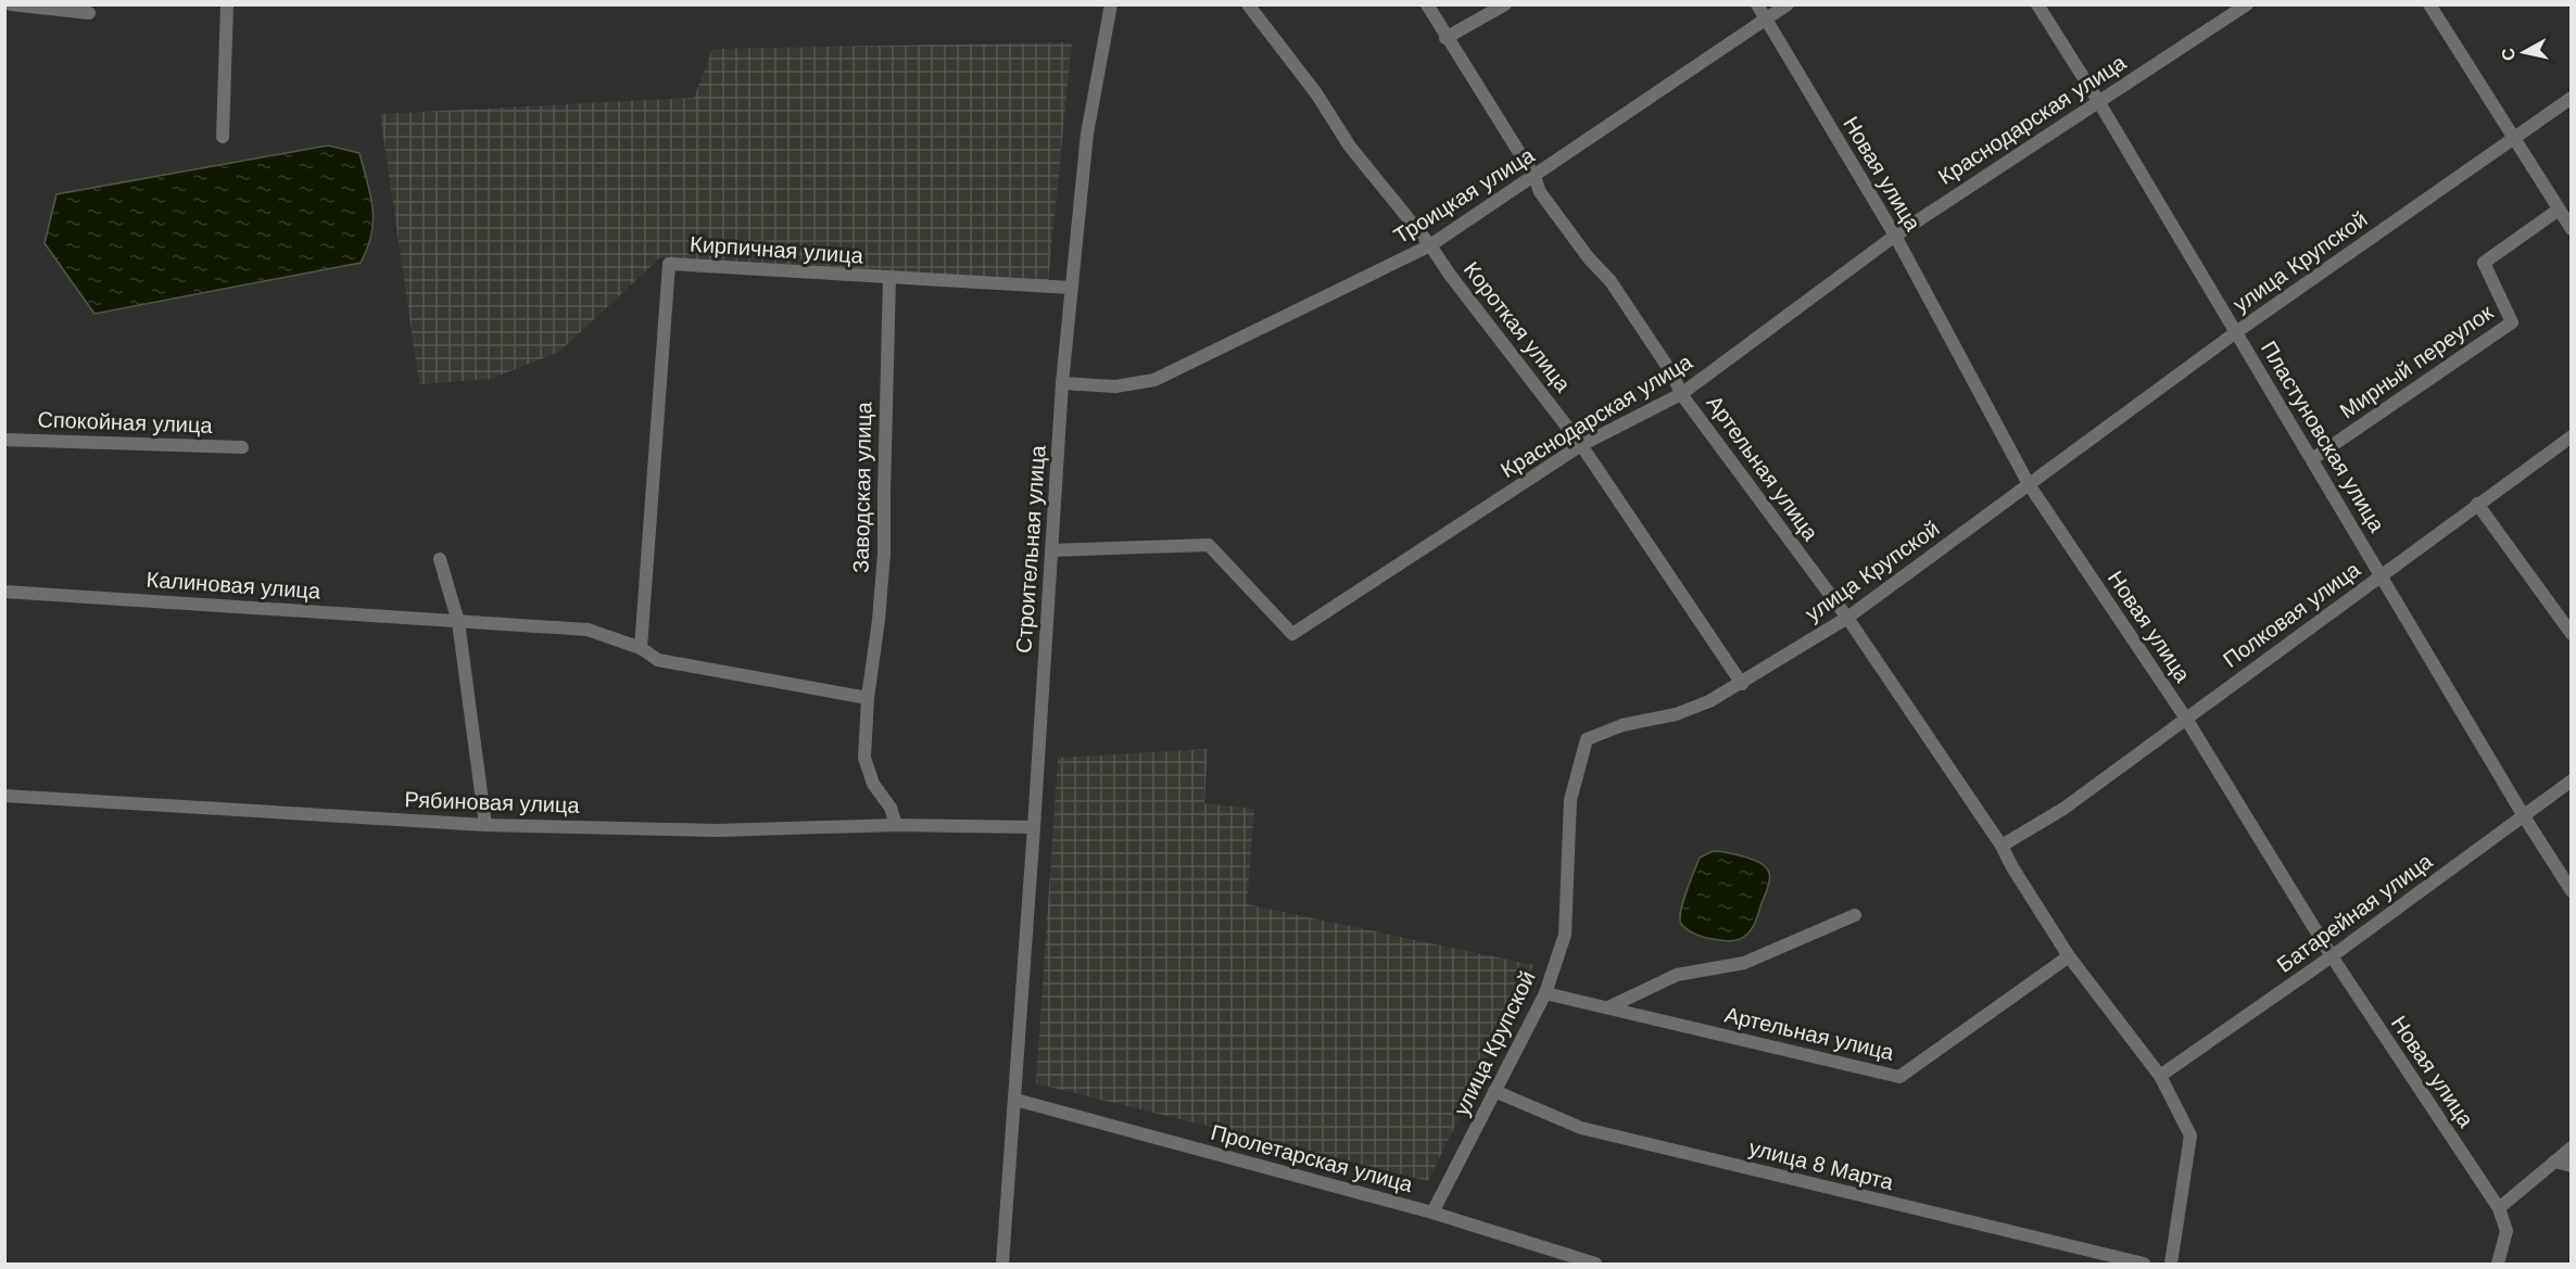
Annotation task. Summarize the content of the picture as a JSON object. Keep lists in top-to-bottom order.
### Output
{
  "streets": {
    "street": [
      "Краснодарская улица",
      "Новая улица",
      "Троицкая улица",
      "Кирпичная улица",
      "улица Крупской",
      "Короткая улица",
      "Мирный переулок",
      "Спокойная улица",
      "Пластуновская улица",
      "Артельная улица",
      "Заводская улица",
      "Строительная улица",
      "Калиновая улица",
      "Полковая улица",
      "Рябиновая улица",
      "Батарейная улица",
      "Пролетарская улица",
      "улица 8 Марта"
    ]
  },
  "crossings": [
    ["Краснодарская улица", "Новая улица"],
    ["Краснодарская улица", "Короткая улица"],
    ["Краснодарская улица", "Пластуновская улица"],
    ["Краснодарская улица", "Артельная улица"],
    ["Краснодарская улица", "Строительная улица"],
    ["Новая улица", "Троицкая улица"],
    ["Новая улица", "улица Крупской"],
    ["Новая улица", "Полковая улица"],
    ["Новая улица", "Батарейная улица"],
    ["Троицкая улица", "Короткая улица"],
    ["Троицкая улица", "Артельная улица"],
    ["Троицкая улица", "Строительная улица"],
    ["Кирпичная улица", "Заводская улица"],
    ["Кирпичная улица", "Строительная улица"],
    ["Кирпичная улица", "Калиновая улица"],
    ["улица Крупской", "Короткая улица"],
    ["улица Крупской", "Пластуновская улица"],
    ["улица Крупской", "Артельная улица"],
    ["улица Крупской", "Пролетарская улица"],
    ["улица Крупской", "улица 8 Марта"],
    ["Мирный переулок", "Пластуновская улица"],
    ["Пластуновская улица", "Полковая улица"],
    ["Пластуновская улица", "Батарейная улица"],
    ["Артельная улица", "Полковая улица"],
    ["Артельная улица", "Батарейная улица"],
    ["Заводская улица", "Калиновая улица"],
    ["Заводская улица", "Рябиновая улица"],
    ["Строительная улица", "Рябиновая улица"],
    ["Строительная улица", "Пролетарская улица"]
  ],
  "north": "left"
}
